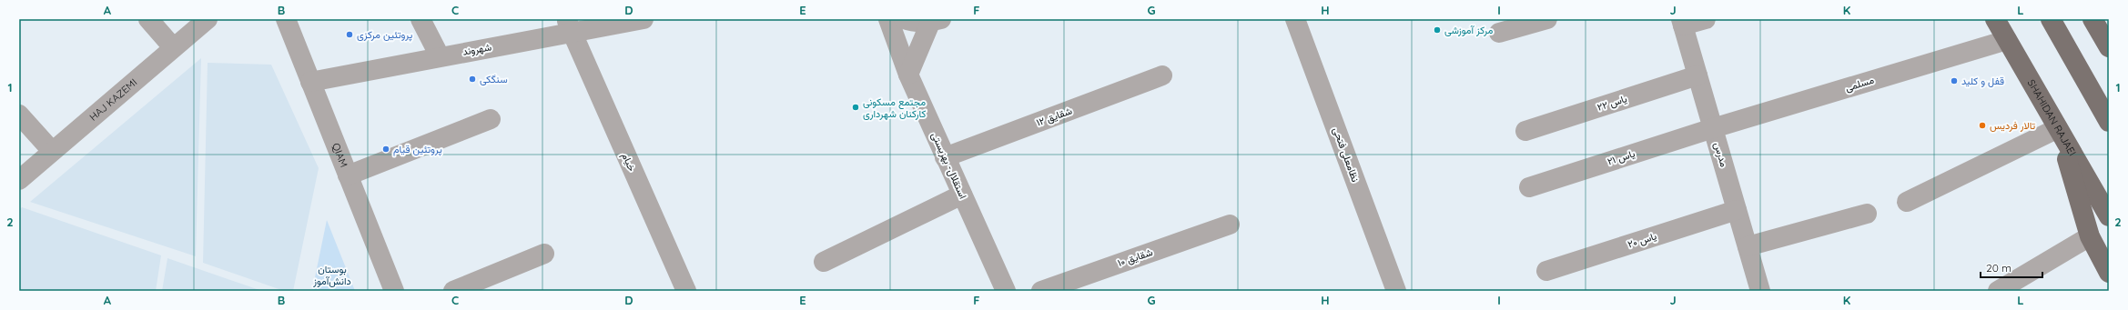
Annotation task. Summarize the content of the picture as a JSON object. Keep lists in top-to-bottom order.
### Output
{
  "streets": {
    "main road": ["SHAHIDAN RAJAEI"],
    "street": [
      "شهروند",
      "مسلمی",
      "HAJ KAZEMI",
      "یاس ۲۲",
      "شقایق ۱۲",
      "QIAM",
      "نظامعلی فتحی",
      "مدرس",
      "یاس ۲۱",
      "خیام",
      "استقلال- بهزیستی",
      "یاس ۲۰",
      "شقایق ۱۰"
    ]
  },
  "crossings": [
    ["شهروند", "QIAM"],
    ["شهروند", "خیام"],
    ["مسلمی", "SHAHIDAN RAJAEI"],
    ["مسلمی", "مدرس"],
    ["مسلمی", "یاس ۲۱"],
    ["یاس ۲۲", "مدرس"],
    ["شقایق ۱۲", "استقلال- بهزیستی"],
    ["مدرس", "یاس ۲۱"],
    ["مدرس", "یاس ۲۰"]
  ],
  "parks": ["بوستان دانش‌آموز"],
  "places": [
    "مرکز آموزشی",
    "پروتئین مرکزی",
    "سنگکی",
    "قفل و کلید",
    "مجتمع مسکونی کارکنان شهرداری",
    "تالار فردیس",
    "پروتئین قیام"
  ],
  "scale_bar": "20 m",
  "grid": {
    "columns": [
      "A",
      "B",
      "C",
      "D",
      "E",
      "F",
      "G",
      "H",
      "I",
      "J",
      "K",
      "L"
    ],
    "rows": ["1", "2"]
  }
}
